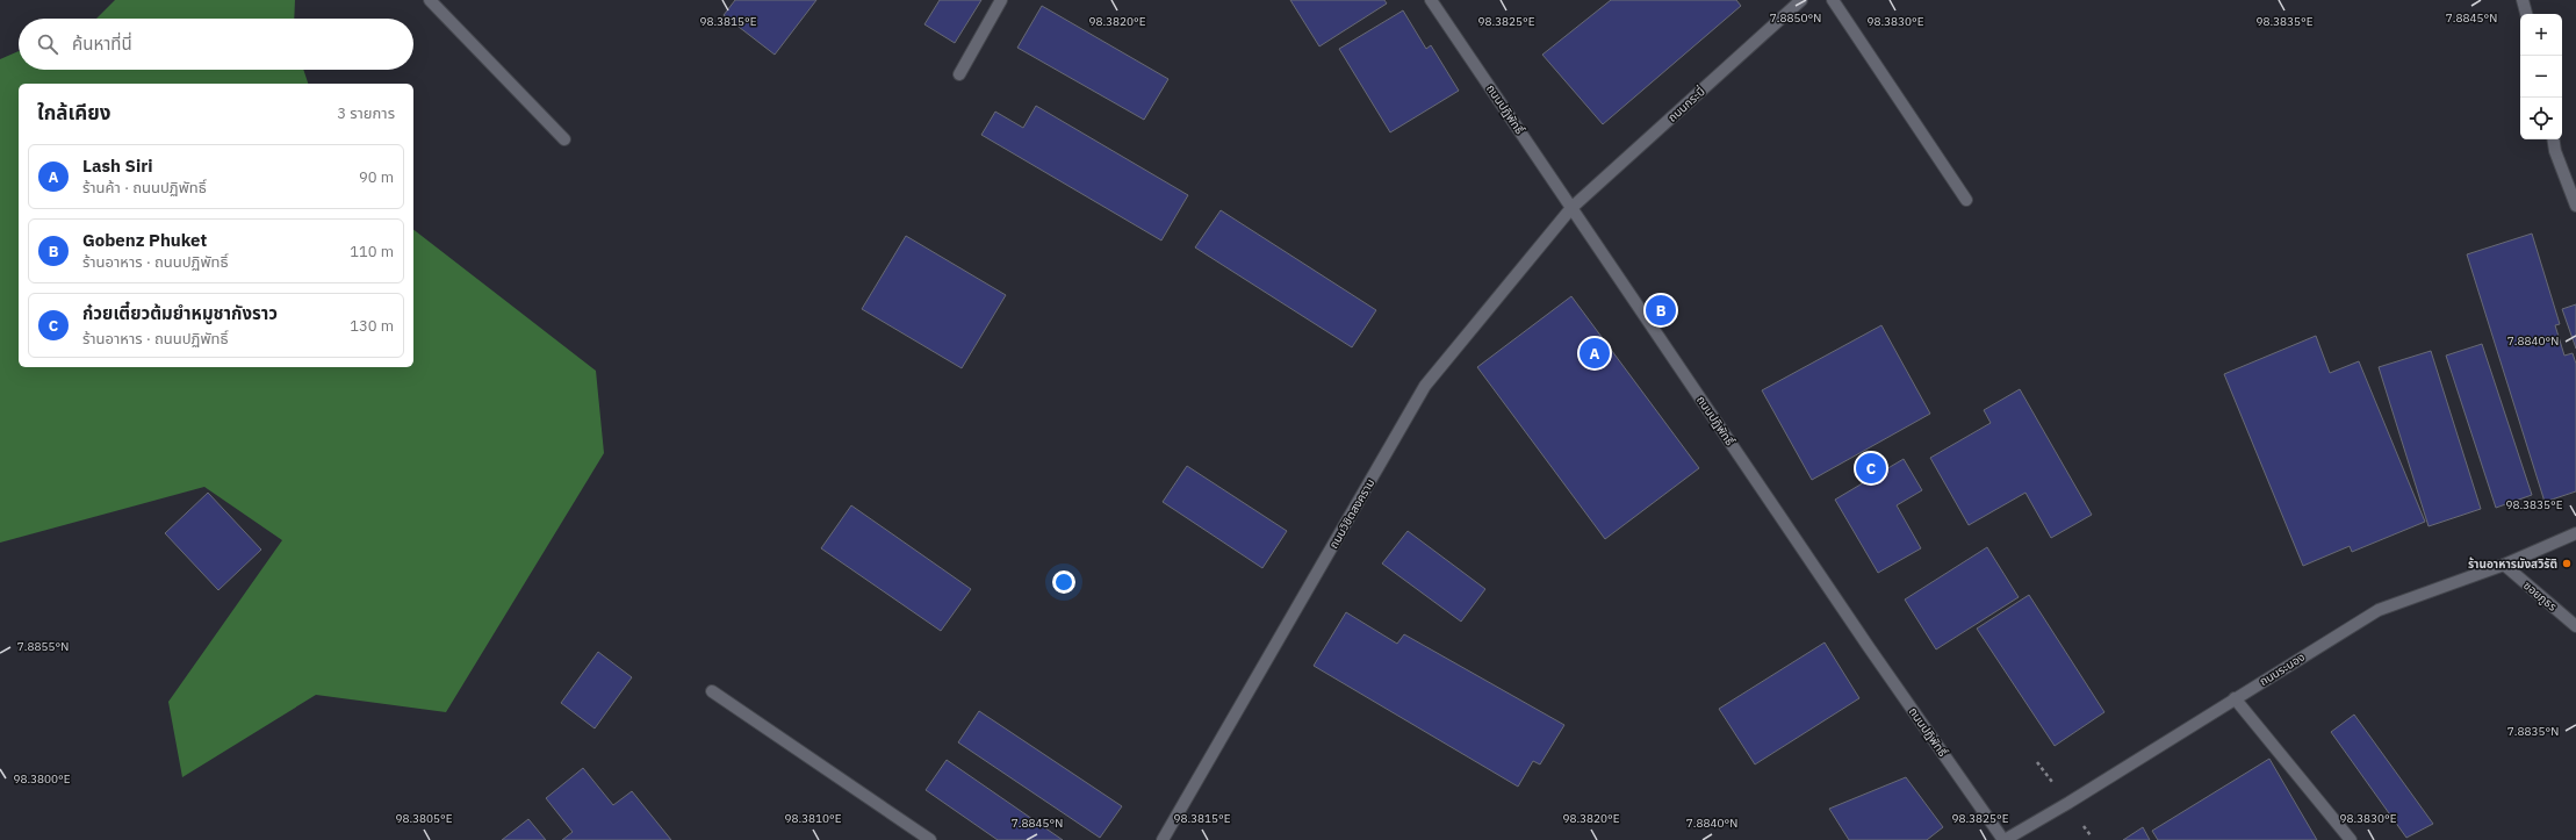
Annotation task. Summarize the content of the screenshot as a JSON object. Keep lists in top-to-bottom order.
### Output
{
  "streets": {
    "street": [
      "ถนนกระบี่",
      "ถนนปฏิพัทธิ์",
      "ถนนวิชิตสงคราม",
      "ซอยภูธร",
      "ถนนระนอง"
    ]
  },
  "crossings": [
    ["ถนนกระบี่", "ถนนปฏิพัทธิ์"],
    ["ถนนกระบี่", "ถนนวิชิตสงคราม"],
    ["ถนนปฏิพัทธิ์", "ถนนวิชิตสงคราม"],
    ["ถนนปฏิพัทธิ์", "ถนนระนอง"],
    ["ซอยภูธร", "ถนนระนอง"]
  ],
  "places": ["ร้านอาหารมังสวิรัติ"],
  "page": {
    "map_buttons": ["+", "−"],
    "search": "ค้นหาที่นี่",
    "heading": ["ใกล้เคียง", "3 รายการ"],
    "list": [
      {
        "mark": "A",
        "name": "Lash Siri",
        "note": "ร้านค้า · ถนนปฏิพัทธิ์",
        "value": "90 m"
      },
      {
        "mark": "B",
        "name": "Gobenz Phuket",
        "note": "ร้านอาหาร · ถนนปฏิพัทธิ์",
        "value": "110 m"
      },
      {
        "mark": "C",
        "name": "ก๋วยเตี๋ยวต้มยำหมูชากังราว",
        "note": "ร้านอาหาร · ถนนปฏิพัทธิ์",
        "value": "130 m"
      }
    ],
    "pins": ["B", "A", "C"]
  },
  "coordinates": [
    "7.8850°N",
    "7.8845°N",
    "98.3815°E",
    "98.3820°E",
    "98.3825°E",
    "98.3830°E",
    "98.3835°E",
    "7.8840°N",
    "7.8855°N",
    "7.8835°N",
    "98.3800°E",
    "98.3805°E",
    "98.3810°E"
  ]
}
